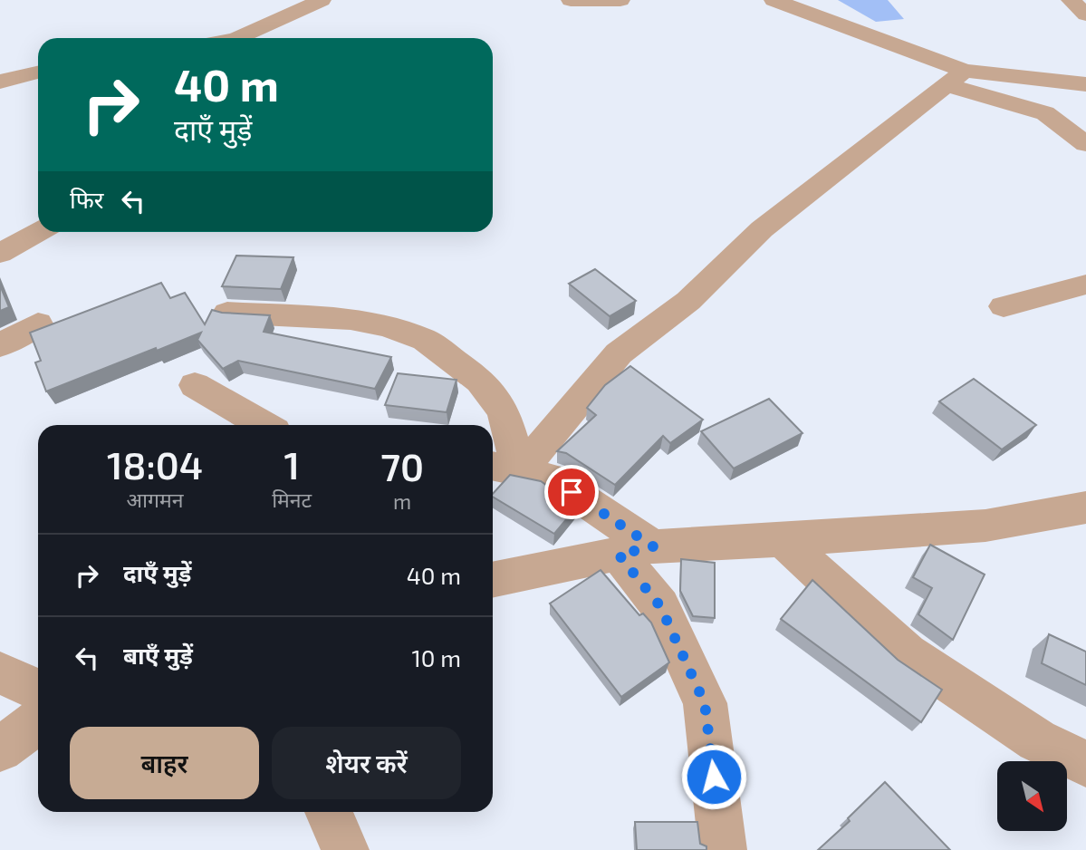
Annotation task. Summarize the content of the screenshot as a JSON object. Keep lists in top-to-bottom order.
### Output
{
  "north": "bottom right",
  "page": {
    "turn": ["40 m", "दाएँ मुड़ें"],
    "then": "फिर",
    "eta": [
      "18:04",
      "आगमन",
      "1",
      "मिनट",
      "70",
      "m"
    ],
    "list": [
      {
        "name": "दाएँ मुड़ें",
        "value": "40 m"
      },
      {
        "name": "बाएँ मुड़ें",
        "value": "10 m"
      }
    ],
    "buttons": ["बाहर", "शेयर करें"]
  }
}
